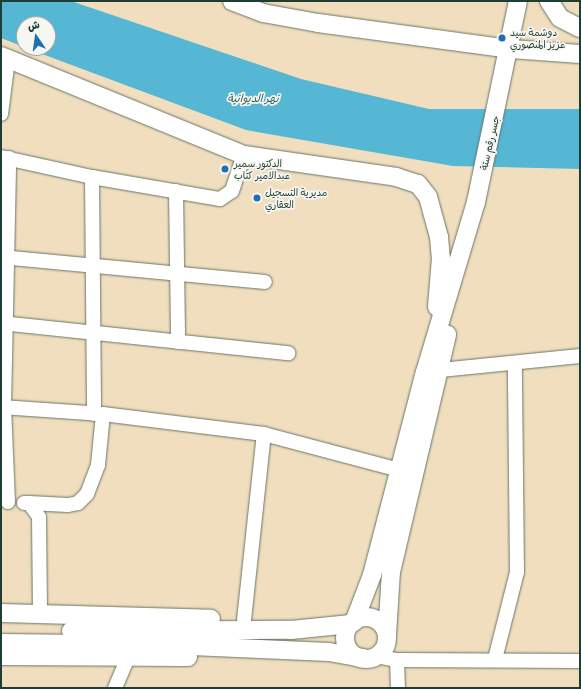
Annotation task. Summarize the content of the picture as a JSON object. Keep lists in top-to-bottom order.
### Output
{
  "streets": {
    "main road": ["جسر رقم ستة"]
  },
  "water": ["نهر الديوانية"],
  "places": ["دوشمة سيد عزيز المنصوري", "الدكتور سمير عبدالامير كتاب", "مديرية التسجيل العقاري"],
  "north": "top"
}
